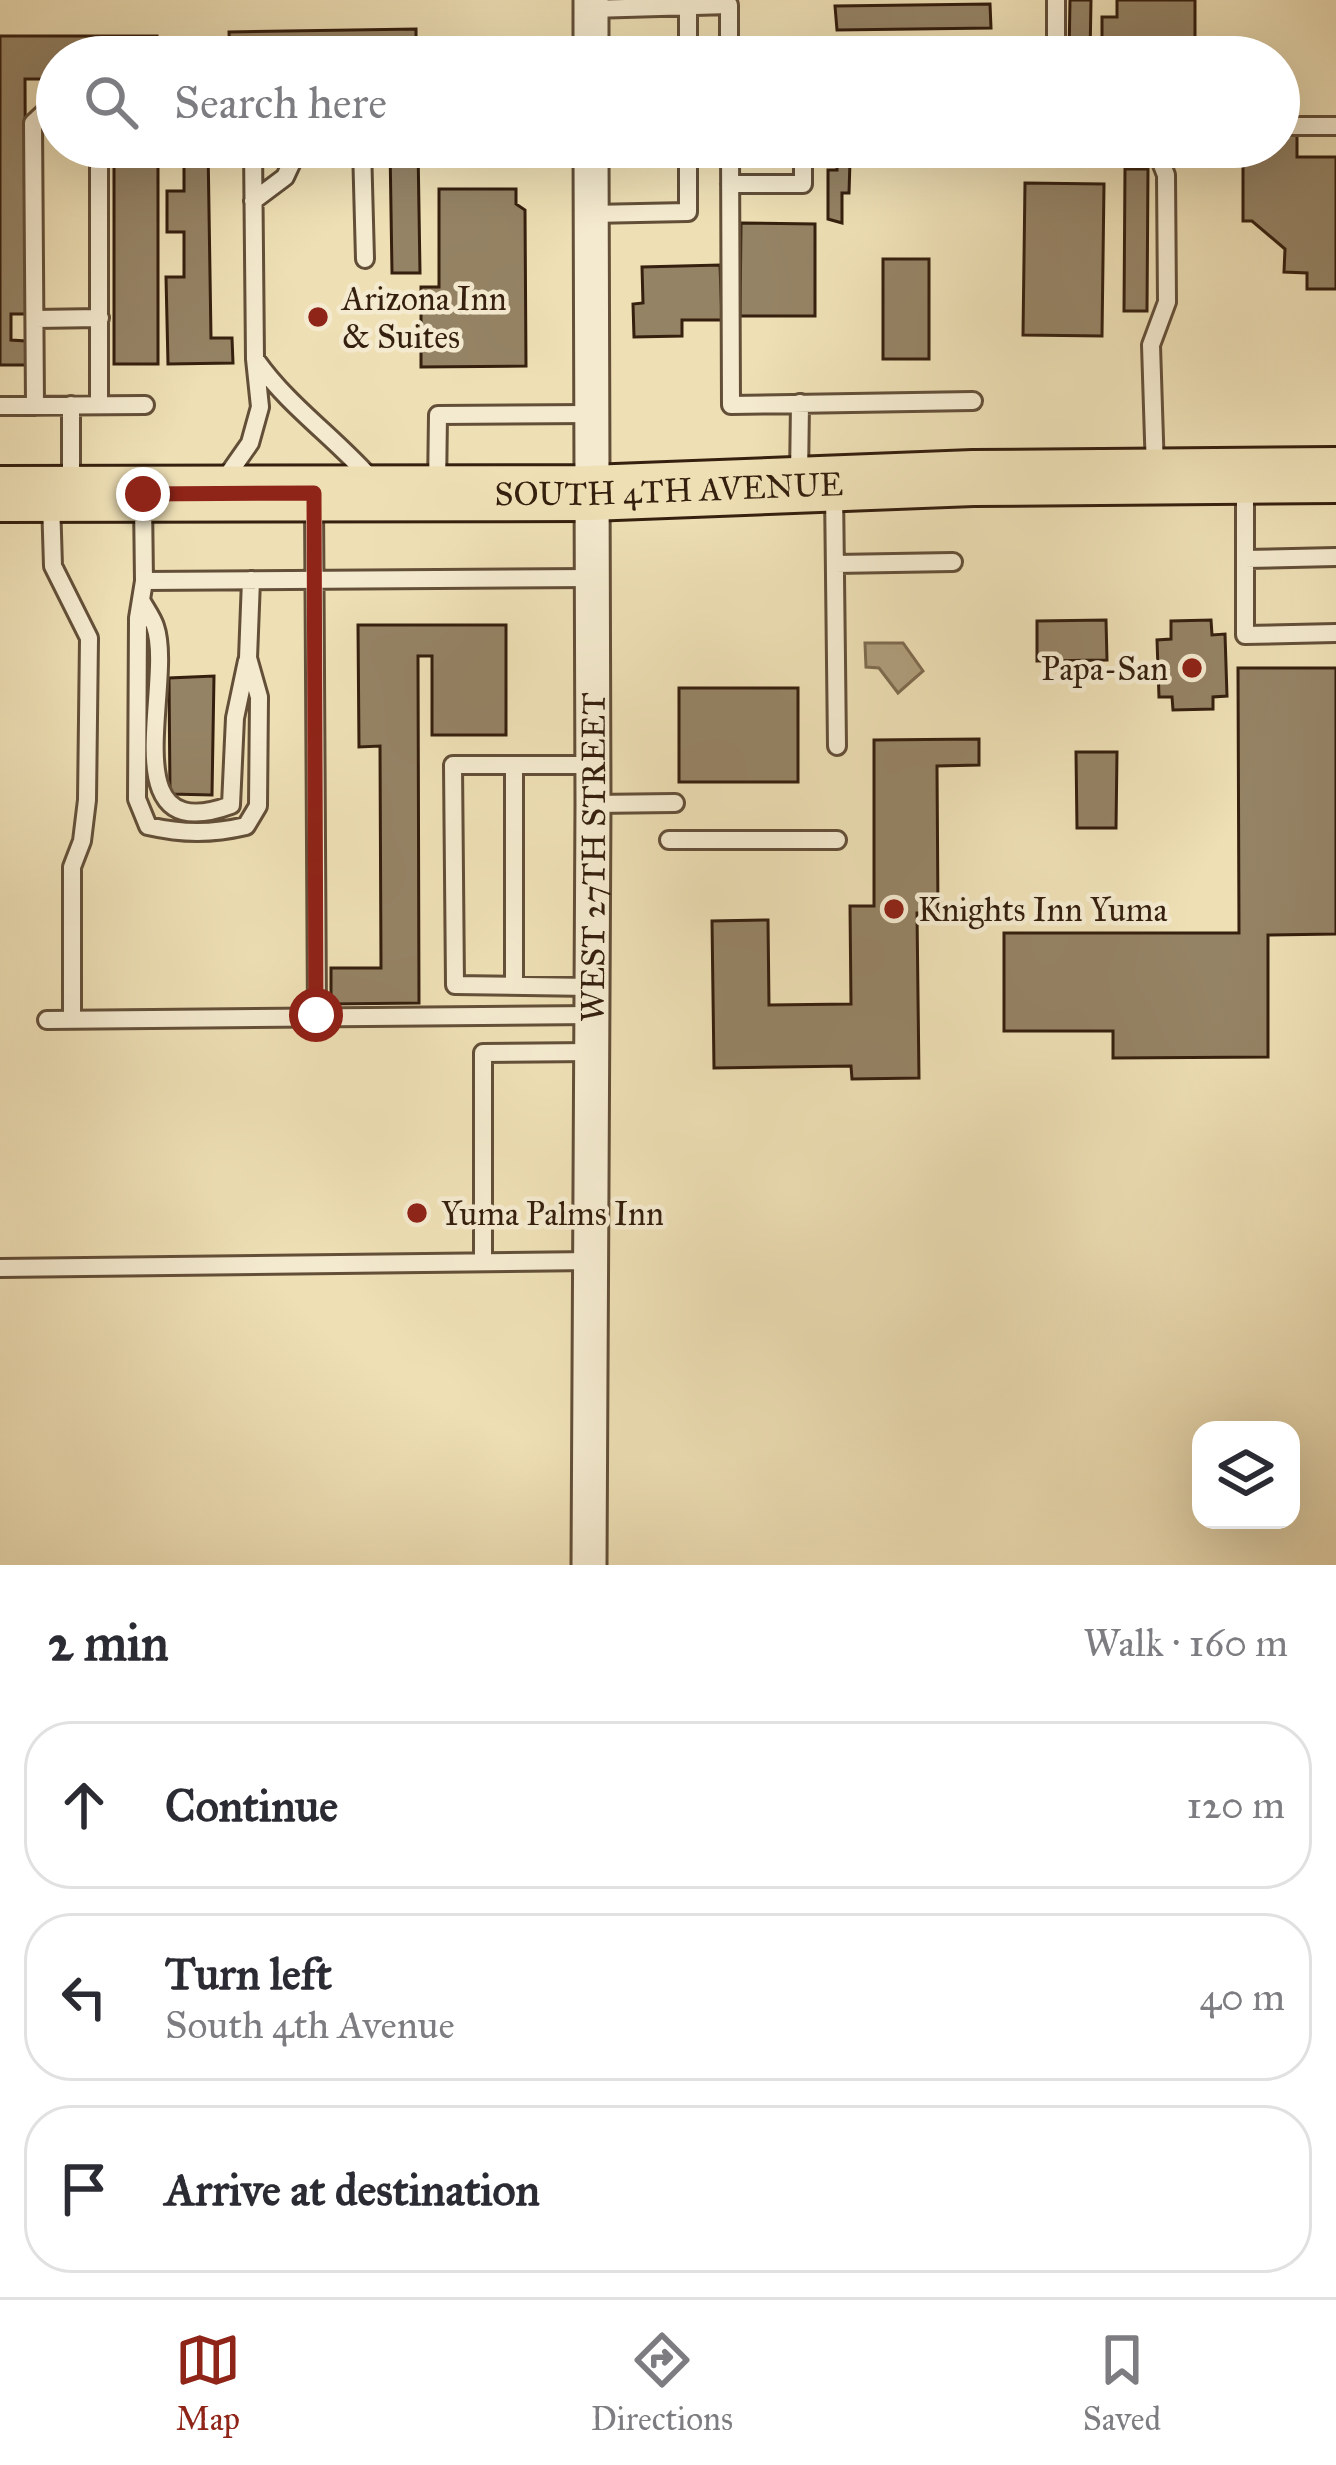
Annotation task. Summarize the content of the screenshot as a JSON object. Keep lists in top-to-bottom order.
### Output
{
  "streets": {
    "main road": ["SOUTH 4TH AVENUE"],
    "street": ["WEST 27TH STREET"]
  },
  "crossings": [
    ["SOUTH 4TH AVENUE", "WEST 27TH STREET"]
  ],
  "places": [
    "Arizona Inn & Suites",
    "Papa-San",
    "Knights Inn Yuma",
    "Yuma Palms Inn"
  ],
  "page": {
    "search": "Search here",
    "heading": ["2 min", "Walk · 160 m"],
    "list": [
      ["Continue", "120 m"],
      ["Turn left", "South 4th Avenue", "40 m"],
      "Arrive at destination"
    ],
    "nav": ["Map", "Directions", "Saved"]
  }
}
